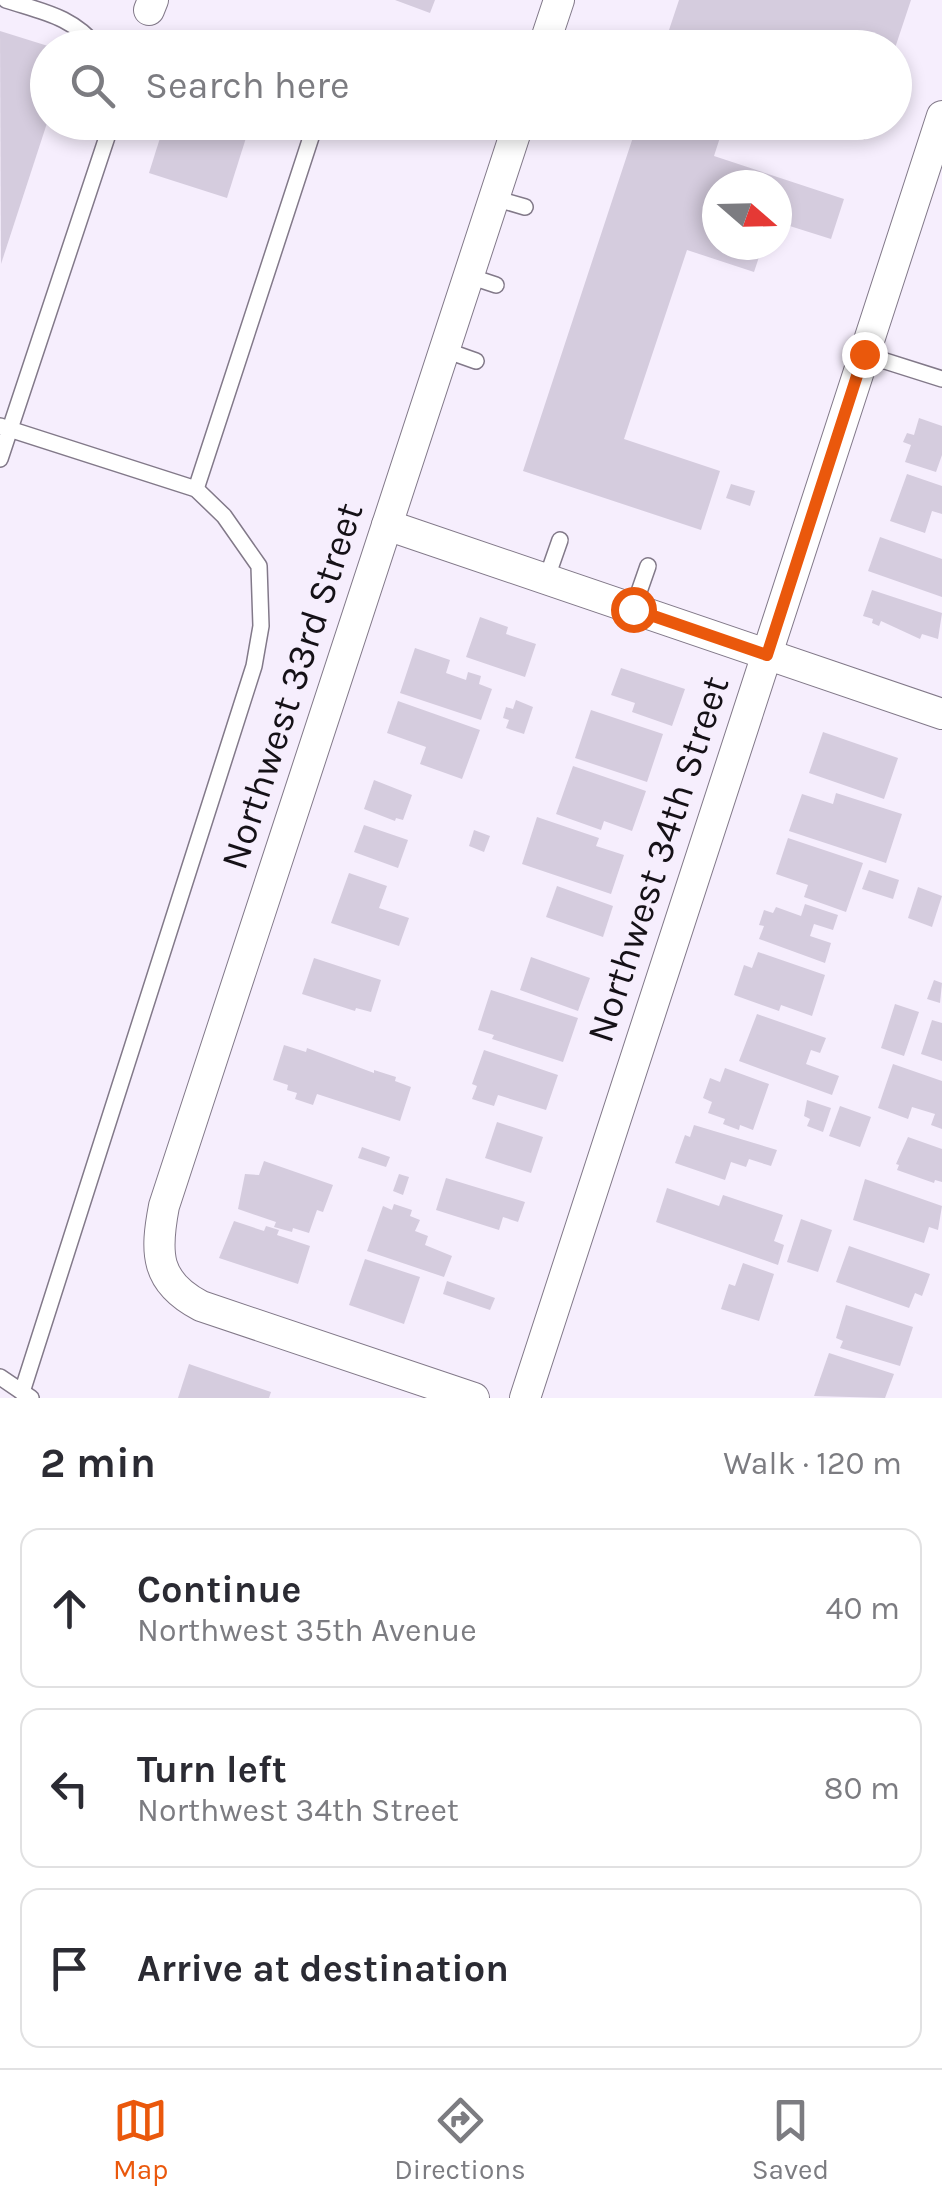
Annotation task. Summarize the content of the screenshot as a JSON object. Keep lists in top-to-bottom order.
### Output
{
  "streets": {
    "street": ["Northwest 33rd Street", "Northwest 34th Street"]
  },
  "north": "right",
  "page": {
    "search": "Search here",
    "heading": ["2 min", "Walk · 120 m"],
    "list": [
      ["Continue", "Northwest 35th Avenue", "40 m"],
      ["Turn left", "Northwest 34th Street", "80 m"],
      "Arrive at destination"
    ],
    "nav": ["Map", "Directions", "Saved"]
  }
}
